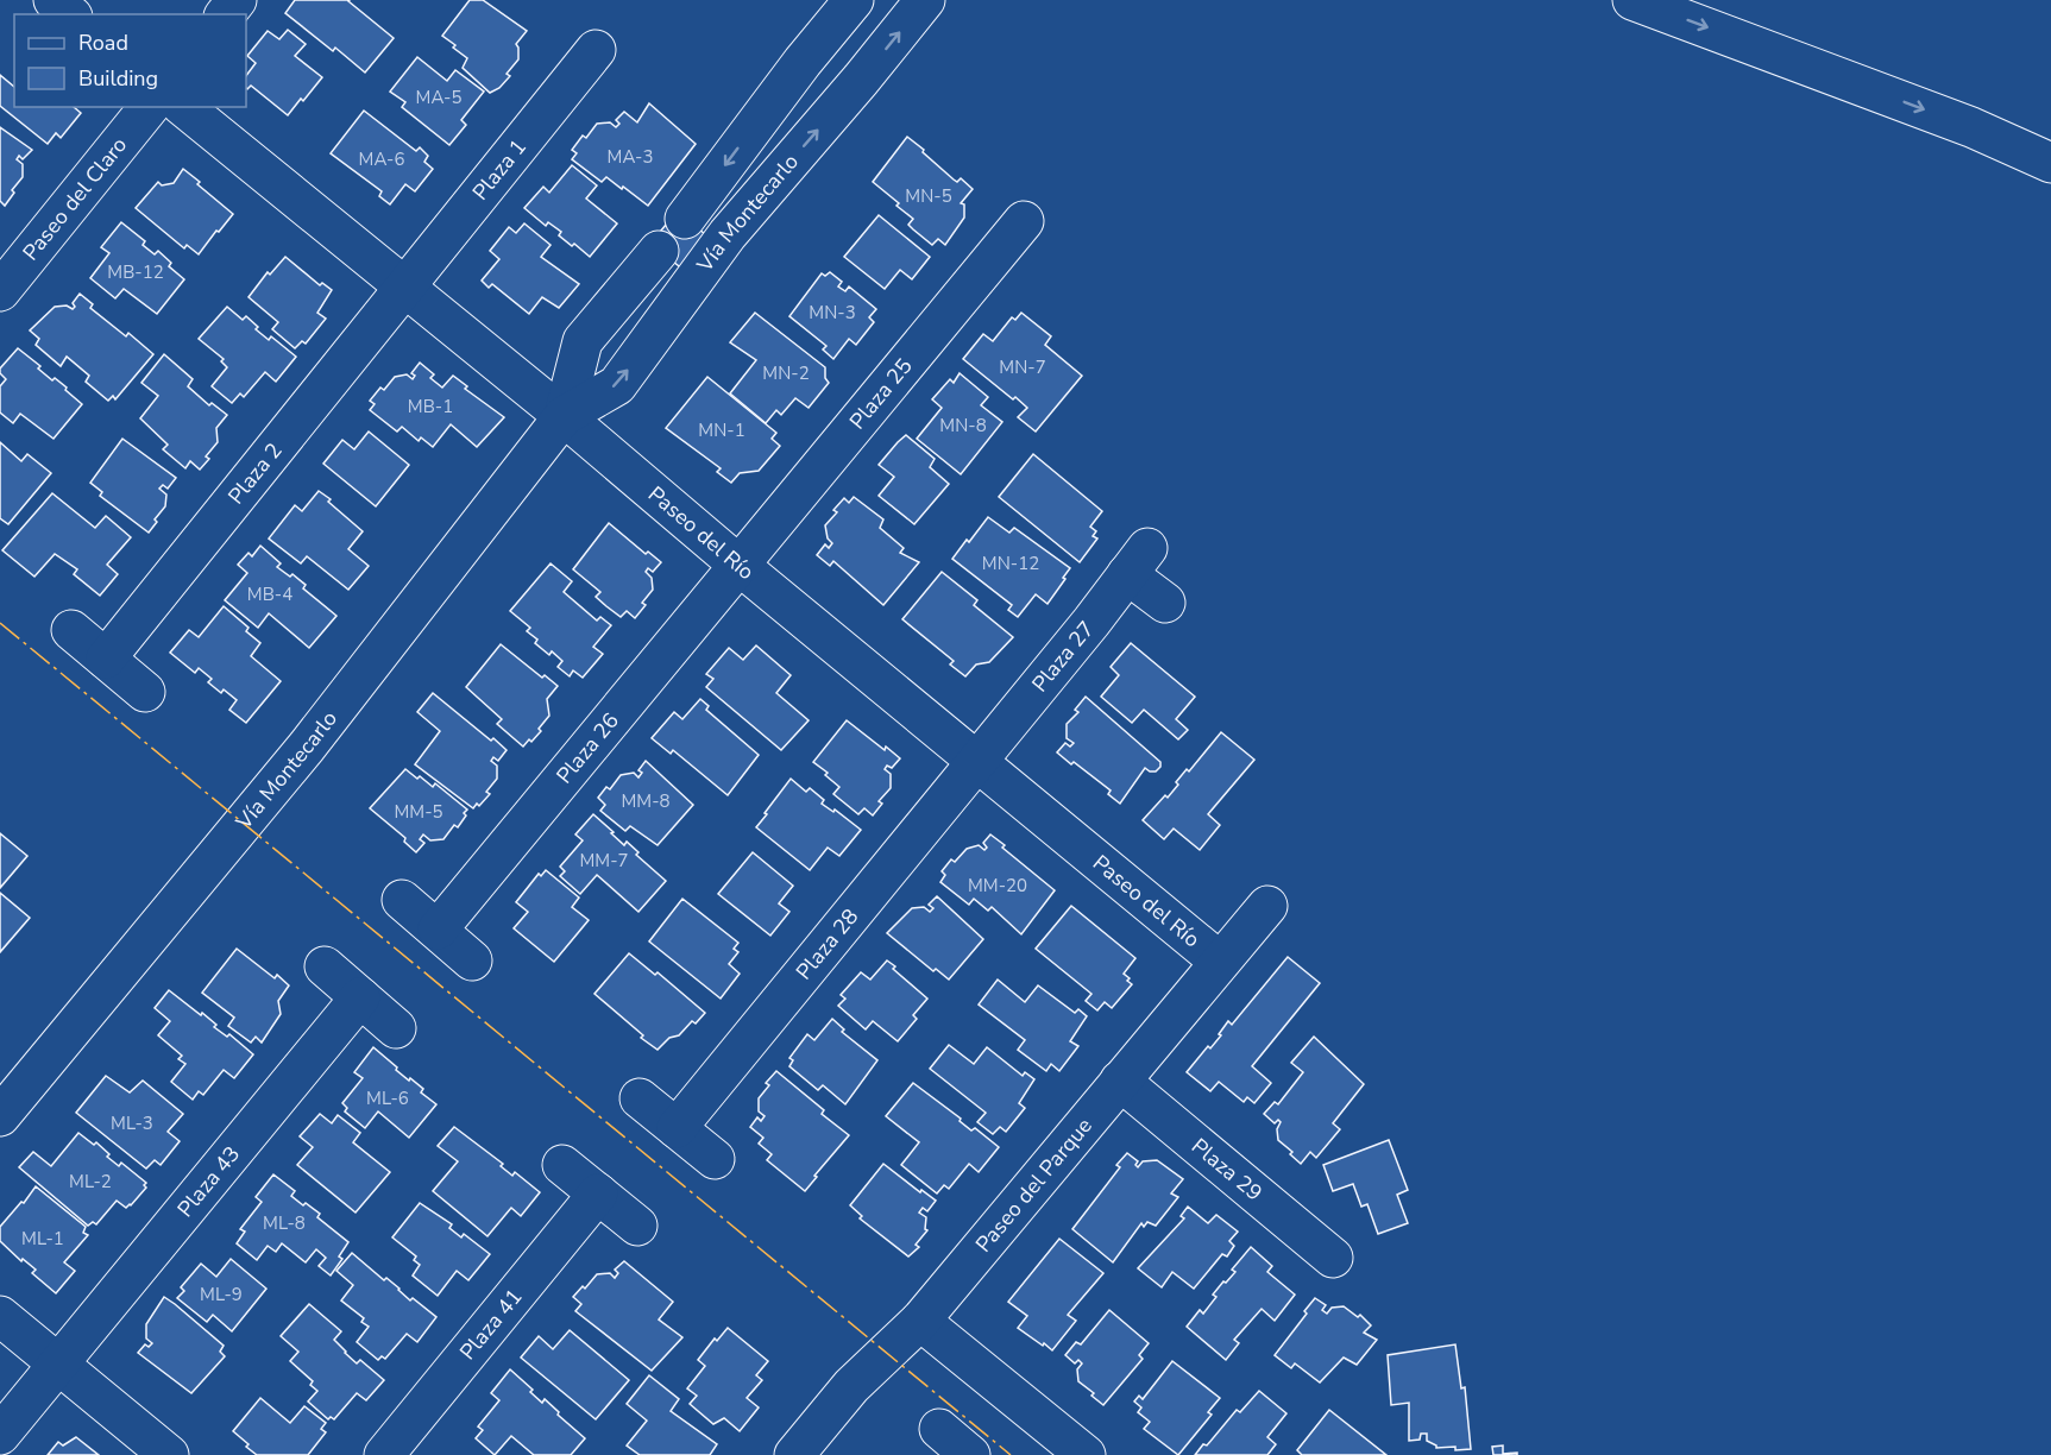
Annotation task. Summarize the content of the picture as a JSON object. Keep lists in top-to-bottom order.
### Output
{
  "streets": {
    "main road": [
      "Plaza 1",
      "Paseo del Claro",
      "Vía Montecarlo",
      "Plaza 25",
      "Plaza 2",
      "Paseo del Río",
      "Plaza 27",
      "Plaza 26",
      "Plaza 28",
      "Plaza 29",
      "Plaza 43",
      "Paseo del Parque",
      "Plaza 41"
    ]
  },
  "crossings": [
    ["Plaza 1", "Plaza 2"],
    ["Plaza 1", "Paseo del Río"],
    ["Vía Montecarlo", "Paseo del Río"],
    ["Plaza 25", "Paseo del Río"],
    ["Plaza 25", "Plaza 26"],
    ["Plaza 2", "Paseo del Río"],
    ["Paseo del Río", "Plaza 27"],
    ["Paseo del Río", "Plaza 26"],
    ["Paseo del Río", "Plaza 28"],
    ["Paseo del Río", "Paseo del Parque"],
    ["Plaza 27", "Plaza 28"],
    ["Plaza 29", "Paseo del Parque"]
  ],
  "house_numbers": [
    "MA-5",
    "MA-3",
    "MA-6",
    "MN-5",
    "MB-12",
    "MN-3",
    "MN-7",
    "MN-2",
    "MB-1",
    "MN-8",
    "MN-1",
    "MN-12",
    "MB-4",
    "MM-8",
    "MM-5",
    "MM-7",
    "MM-20",
    "ML-6",
    "ML-3",
    "ML-2",
    "ML-8",
    "ML-1",
    "ML-9"
  ],
  "legend": ["Road", "Building"]
}
